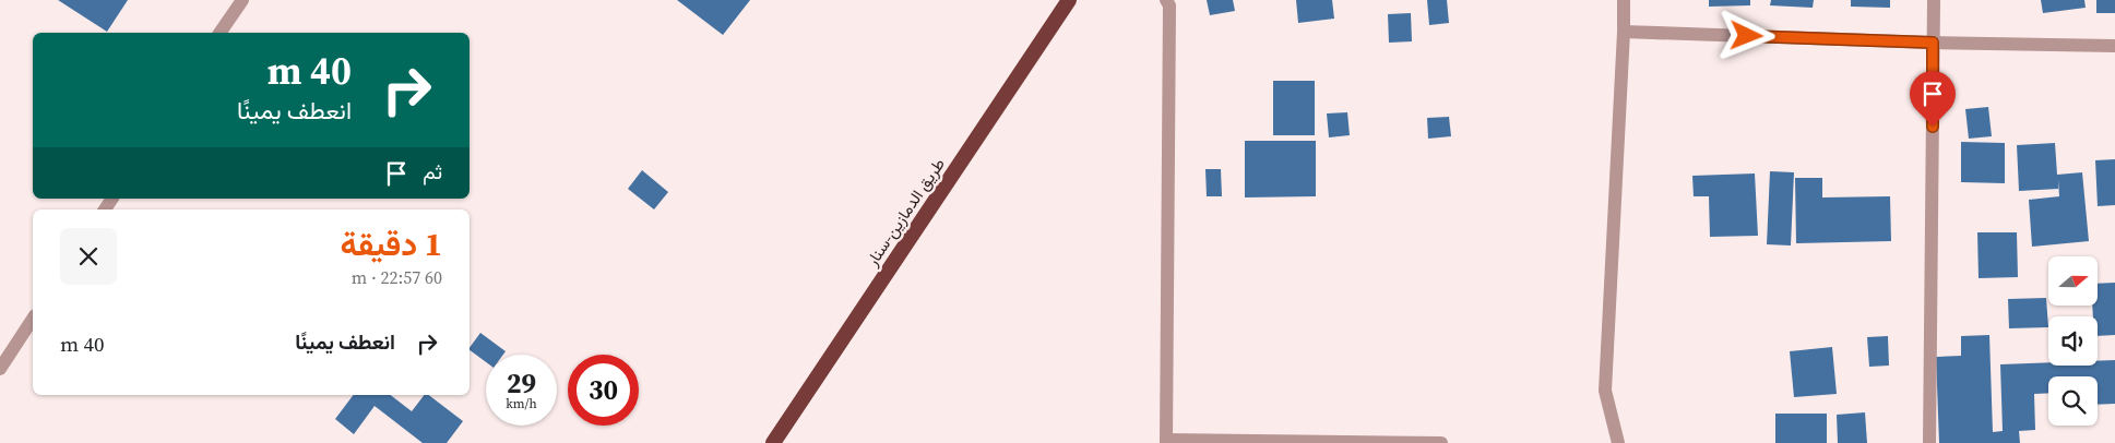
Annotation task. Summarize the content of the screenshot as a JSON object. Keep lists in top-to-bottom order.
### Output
{
  "streets": {
    "highway": ["طريق الدمازين-سنار"]
  },
  "north": "right",
  "page": {
    "turn": ["40 m", "انعطف يمينًا"],
    "then": "ثم",
    "heading": ["1 دقيقة", "60 m · 22:57"],
    "list": [
      {
        "name": "انعطف يمينًا",
        "value": "40 m"
      }
    ],
    "speed": "29 km/h",
    "limit": "30"
  }
}
